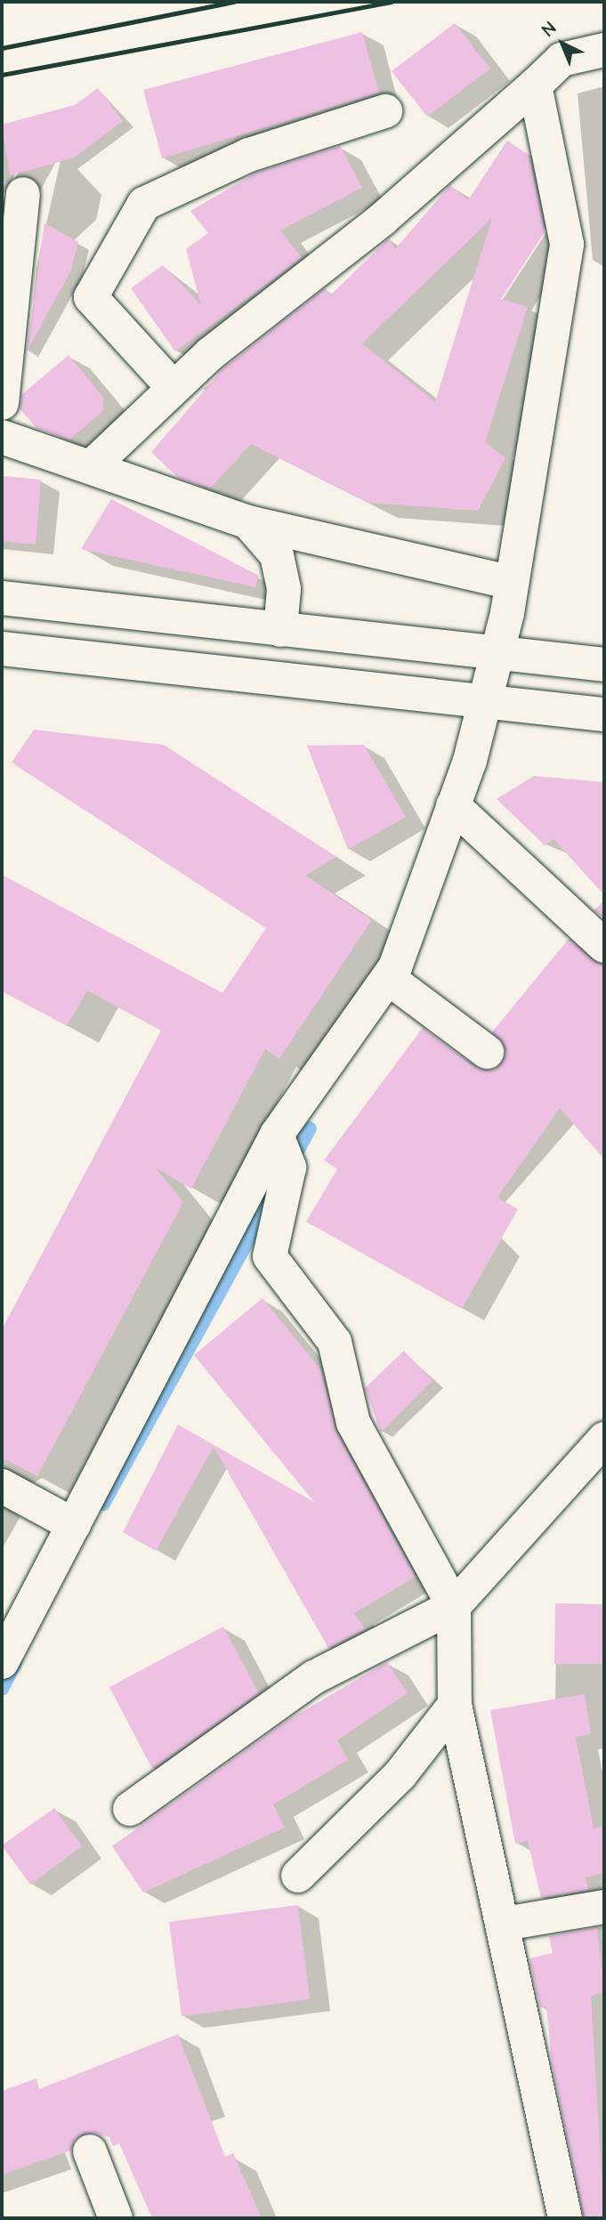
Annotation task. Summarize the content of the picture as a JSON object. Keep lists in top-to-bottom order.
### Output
{
  "north": "top left"
}
